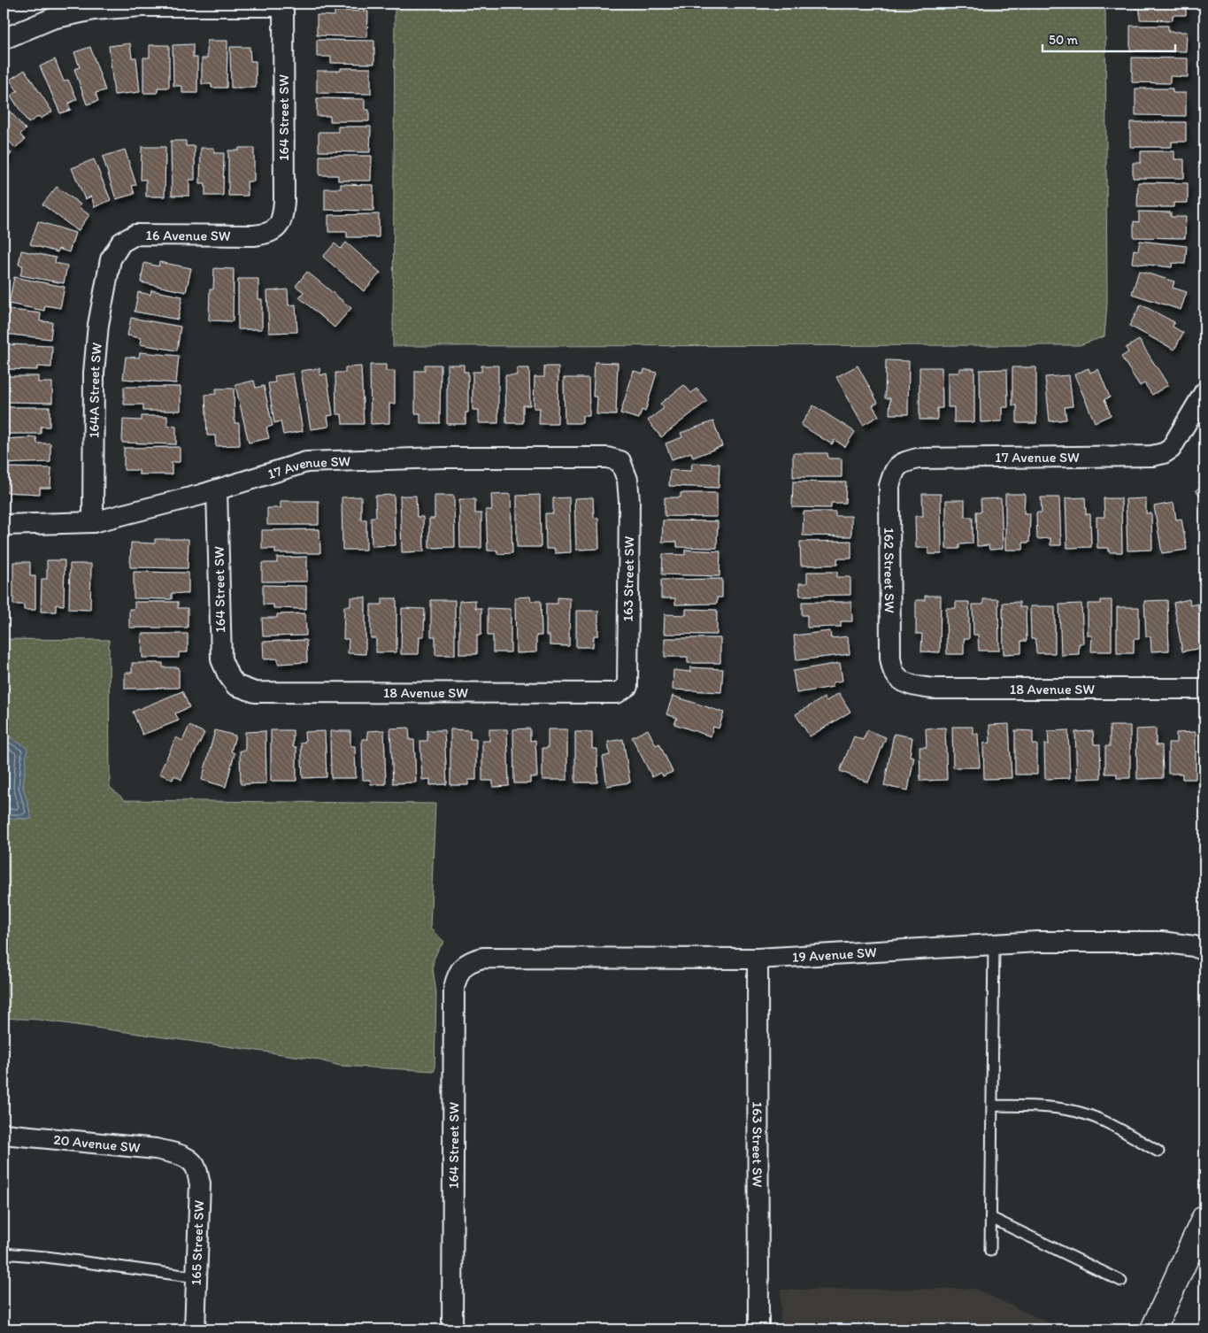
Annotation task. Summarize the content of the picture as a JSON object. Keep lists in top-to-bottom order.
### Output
{
  "streets": {
    "street": [
      "164 Street SW",
      "16 Avenue SW",
      "164A Street SW",
      "17 Avenue SW",
      "162 Street SW",
      "163 Street SW",
      "18 Avenue SW",
      "19 Avenue SW",
      "20 Avenue SW",
      "165 Street SW"
    ]
  },
  "crossings": [
    ["164 Street SW", "16 Avenue SW"],
    ["164 Street SW", "17 Avenue SW"],
    ["164 Street SW", "18 Avenue SW"],
    ["164 Street SW", "19 Avenue SW"],
    ["16 Avenue SW", "164A Street SW"],
    ["164A Street SW", "17 Avenue SW"],
    ["17 Avenue SW", "162 Street SW"],
    ["17 Avenue SW", "163 Street SW"],
    ["162 Street SW", "18 Avenue SW"],
    ["163 Street SW", "18 Avenue SW"],
    ["163 Street SW", "19 Avenue SW"],
    ["20 Avenue SW", "165 Street SW"]
  ],
  "scale_bar": "50 m"
}
